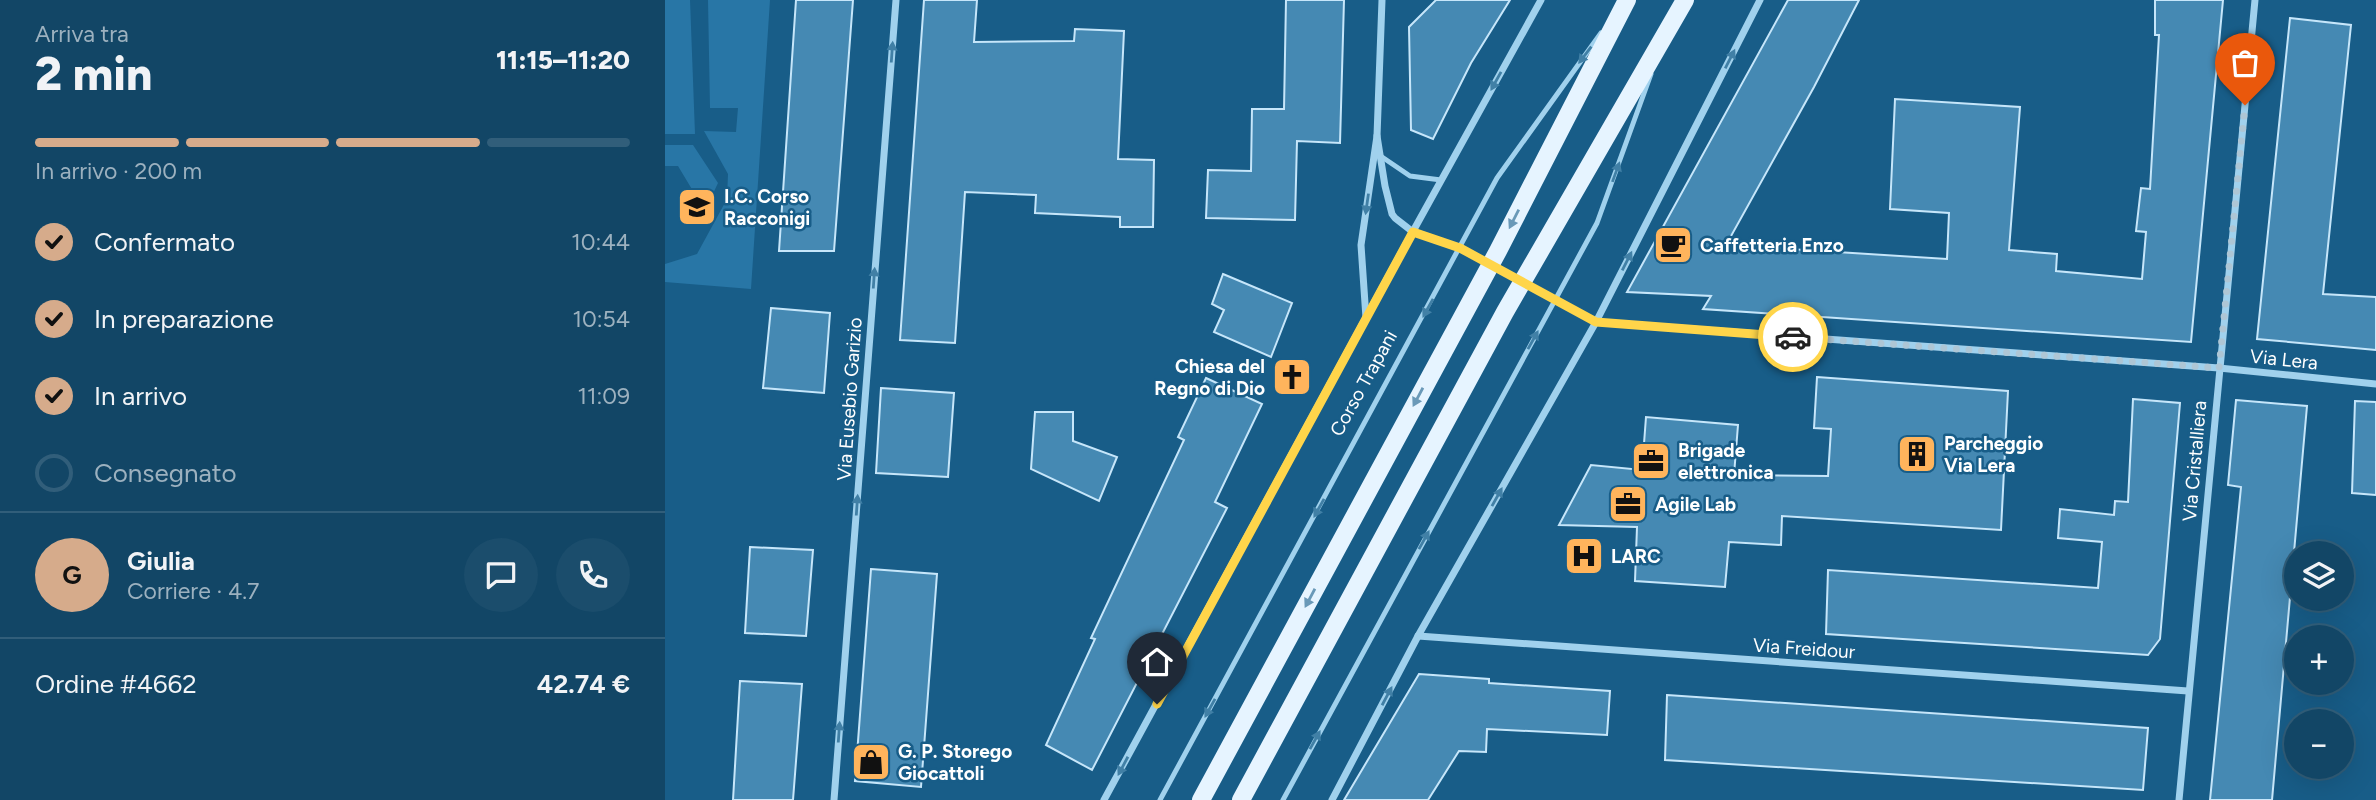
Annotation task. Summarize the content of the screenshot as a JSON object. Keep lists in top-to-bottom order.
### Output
{
  "streets": {
    "main road": ["Corso Trapani"],
    "street": [
      "Via Lera",
      "Via Eusebio Garizio",
      "Via Cristalliera",
      "Via Freidour"
    ]
  },
  "crossings": [
    ["Via Lera", "Corso Trapani"],
    ["Via Lera", "Via Cristalliera"],
    ["Via Cristalliera", "Via Freidour"]
  ],
  "one_way": ["Via Eusebio Garizio"],
  "places": {
    "school or university": ["I.C. Corso Racconigi"],
    "cafe": ["Caffetteria Enzo"],
    "church": ["Chiesa del Regno di Dio"],
    "building": ["Parcheggio Via Lera"],
    "office": ["Brigade elettronica", "Agile Lab"],
    "hospital": ["LARC"],
    "shop": ["G. P. Storego Giocattoli"]
  },
  "page": {
    "heading": ["2 min", "Arriva tra", "11:15–11:20"],
    "panel": [
      "Giulia",
      "Corriere · 4.7",
      "Ordine #4662",
      "42.74 €"
    ],
    "bar": "In arrivo · 200 m",
    "list": [
      ["Confermato", "10:44"],
      ["In preparazione", "10:54"],
      ["In arrivo", "11:09"],
      "Consegnato"
    ],
    "round": "G",
    "map_buttons": ["+", "−"]
  }
}
